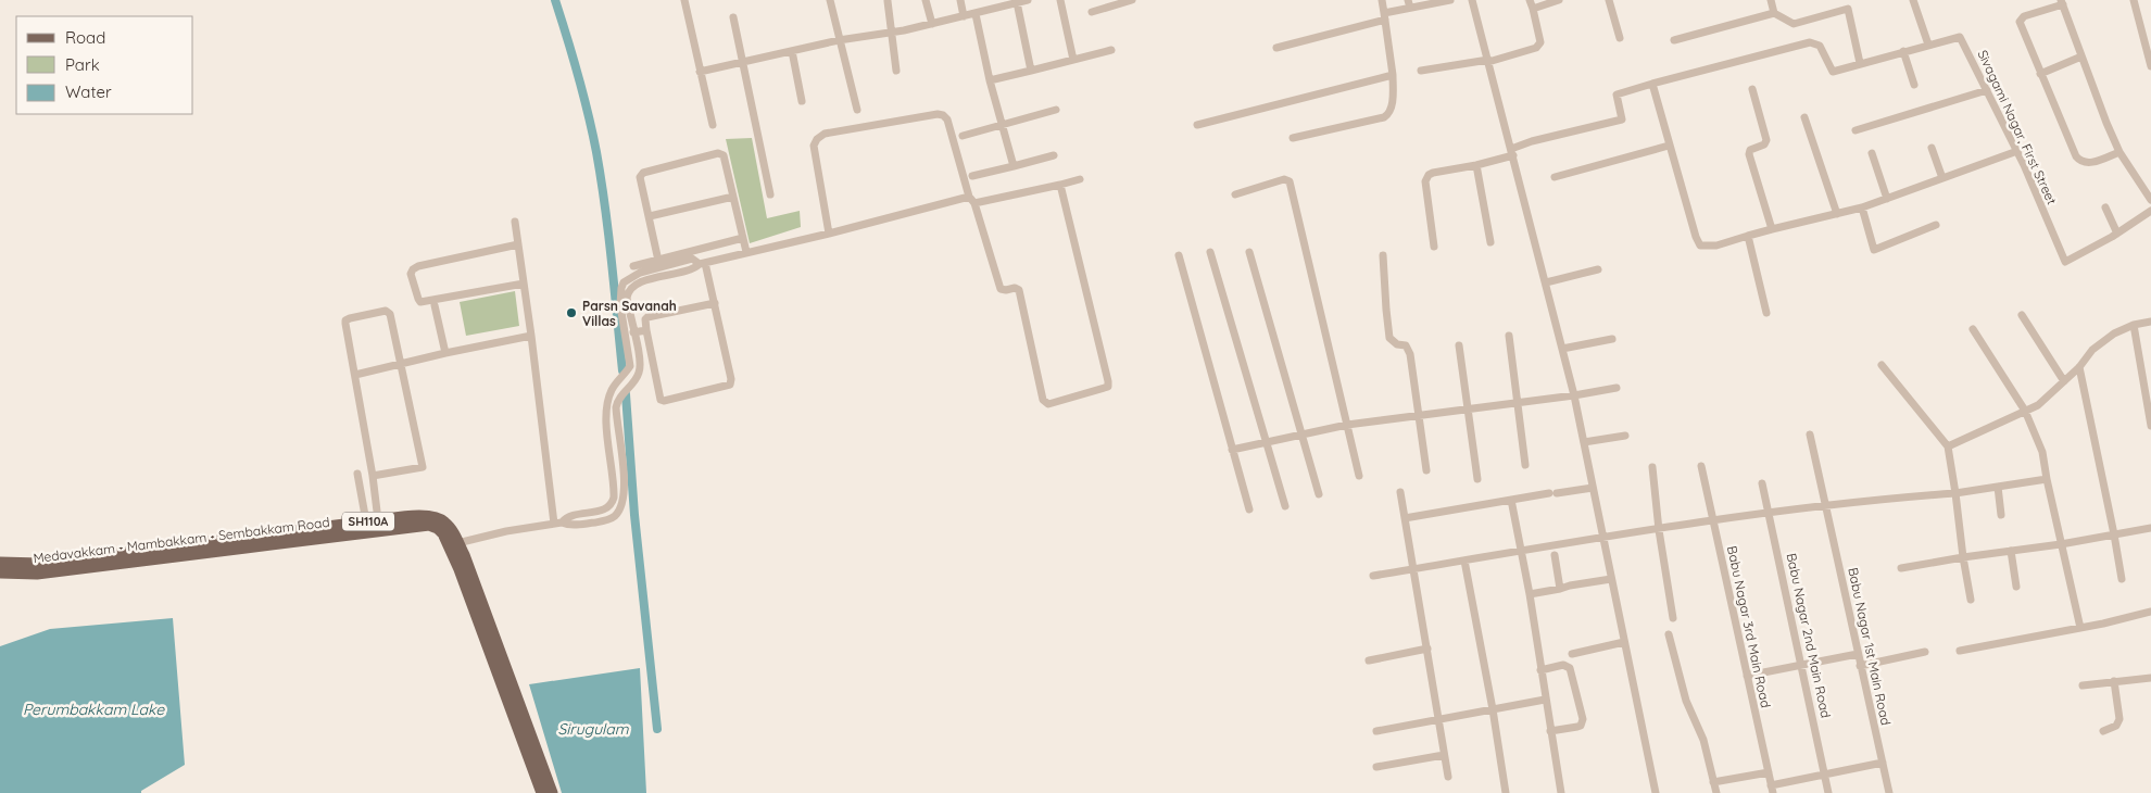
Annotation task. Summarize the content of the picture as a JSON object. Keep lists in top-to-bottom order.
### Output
{
  "streets": {
    "main road": ["SH110A", "Medavakkam - Mambakkam - Sembakkam Road"],
    "street": [
      "Sivagami Nagar, First Street",
      "Babu Nagar 3rd Main Road",
      "Babu Nagar 2nd Main Road",
      "Babu Nagar 1st Main Road"
    ]
  },
  "water": ["Perumbakkam Lake", "Sirugulam"],
  "places": ["Parsn Savanah Villas"],
  "legend": ["Road", "Park", "Water"]
}
